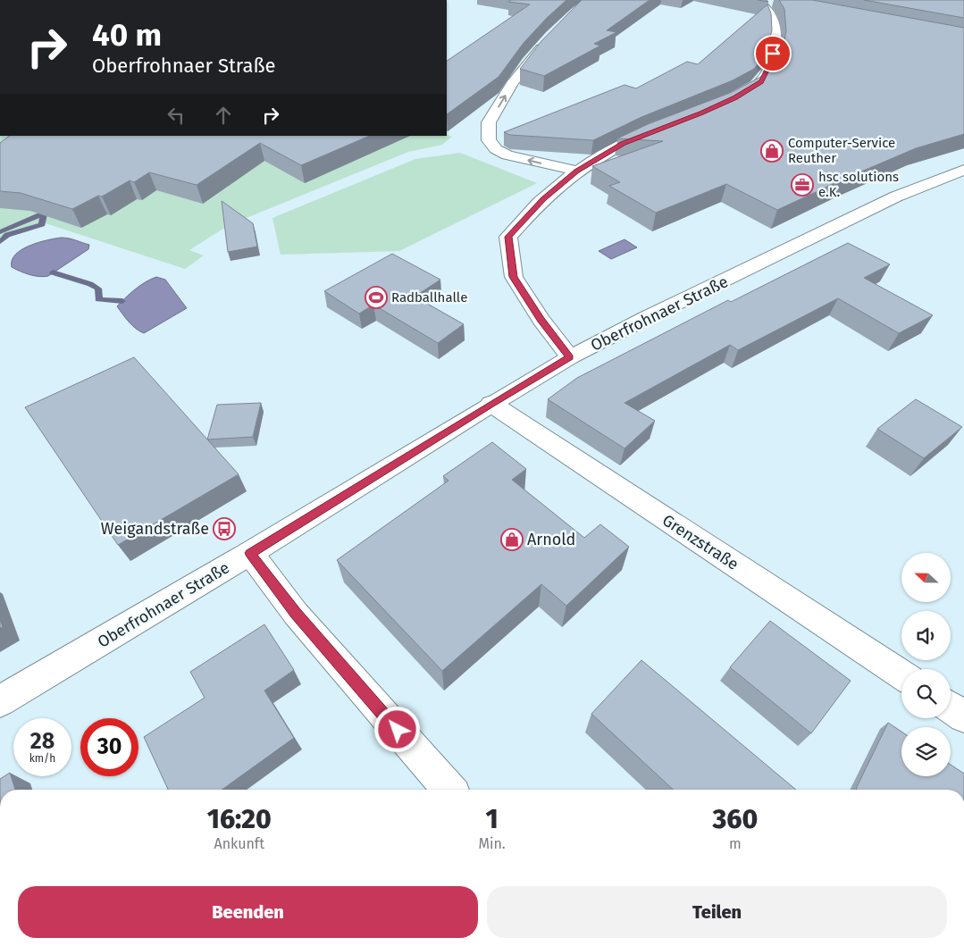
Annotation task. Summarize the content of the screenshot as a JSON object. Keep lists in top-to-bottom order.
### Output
{
  "streets": {
    "street": ["Oberfrohnaer Straße", "Grenzstraße"]
  },
  "crossings": [
    ["Oberfrohnaer Straße", "Grenzstraße"]
  ],
  "places": {
    "shop": ["Computer-Service Reuther", "Arnold"],
    "office": ["hsc solutions e.K."],
    "sports": ["Radballhalle"],
    "bus stop": ["Weigandstraße"]
  },
  "north": "left",
  "page": {
    "turn": ["40 m", "Oberfrohnaer Straße"],
    "speed": "28 km/h",
    "limit": "30",
    "eta": [
      "16:20",
      "Ankunft",
      "1",
      "Min.",
      "360",
      "m"
    ],
    "buttons": ["Beenden", "Teilen"]
  }
}
